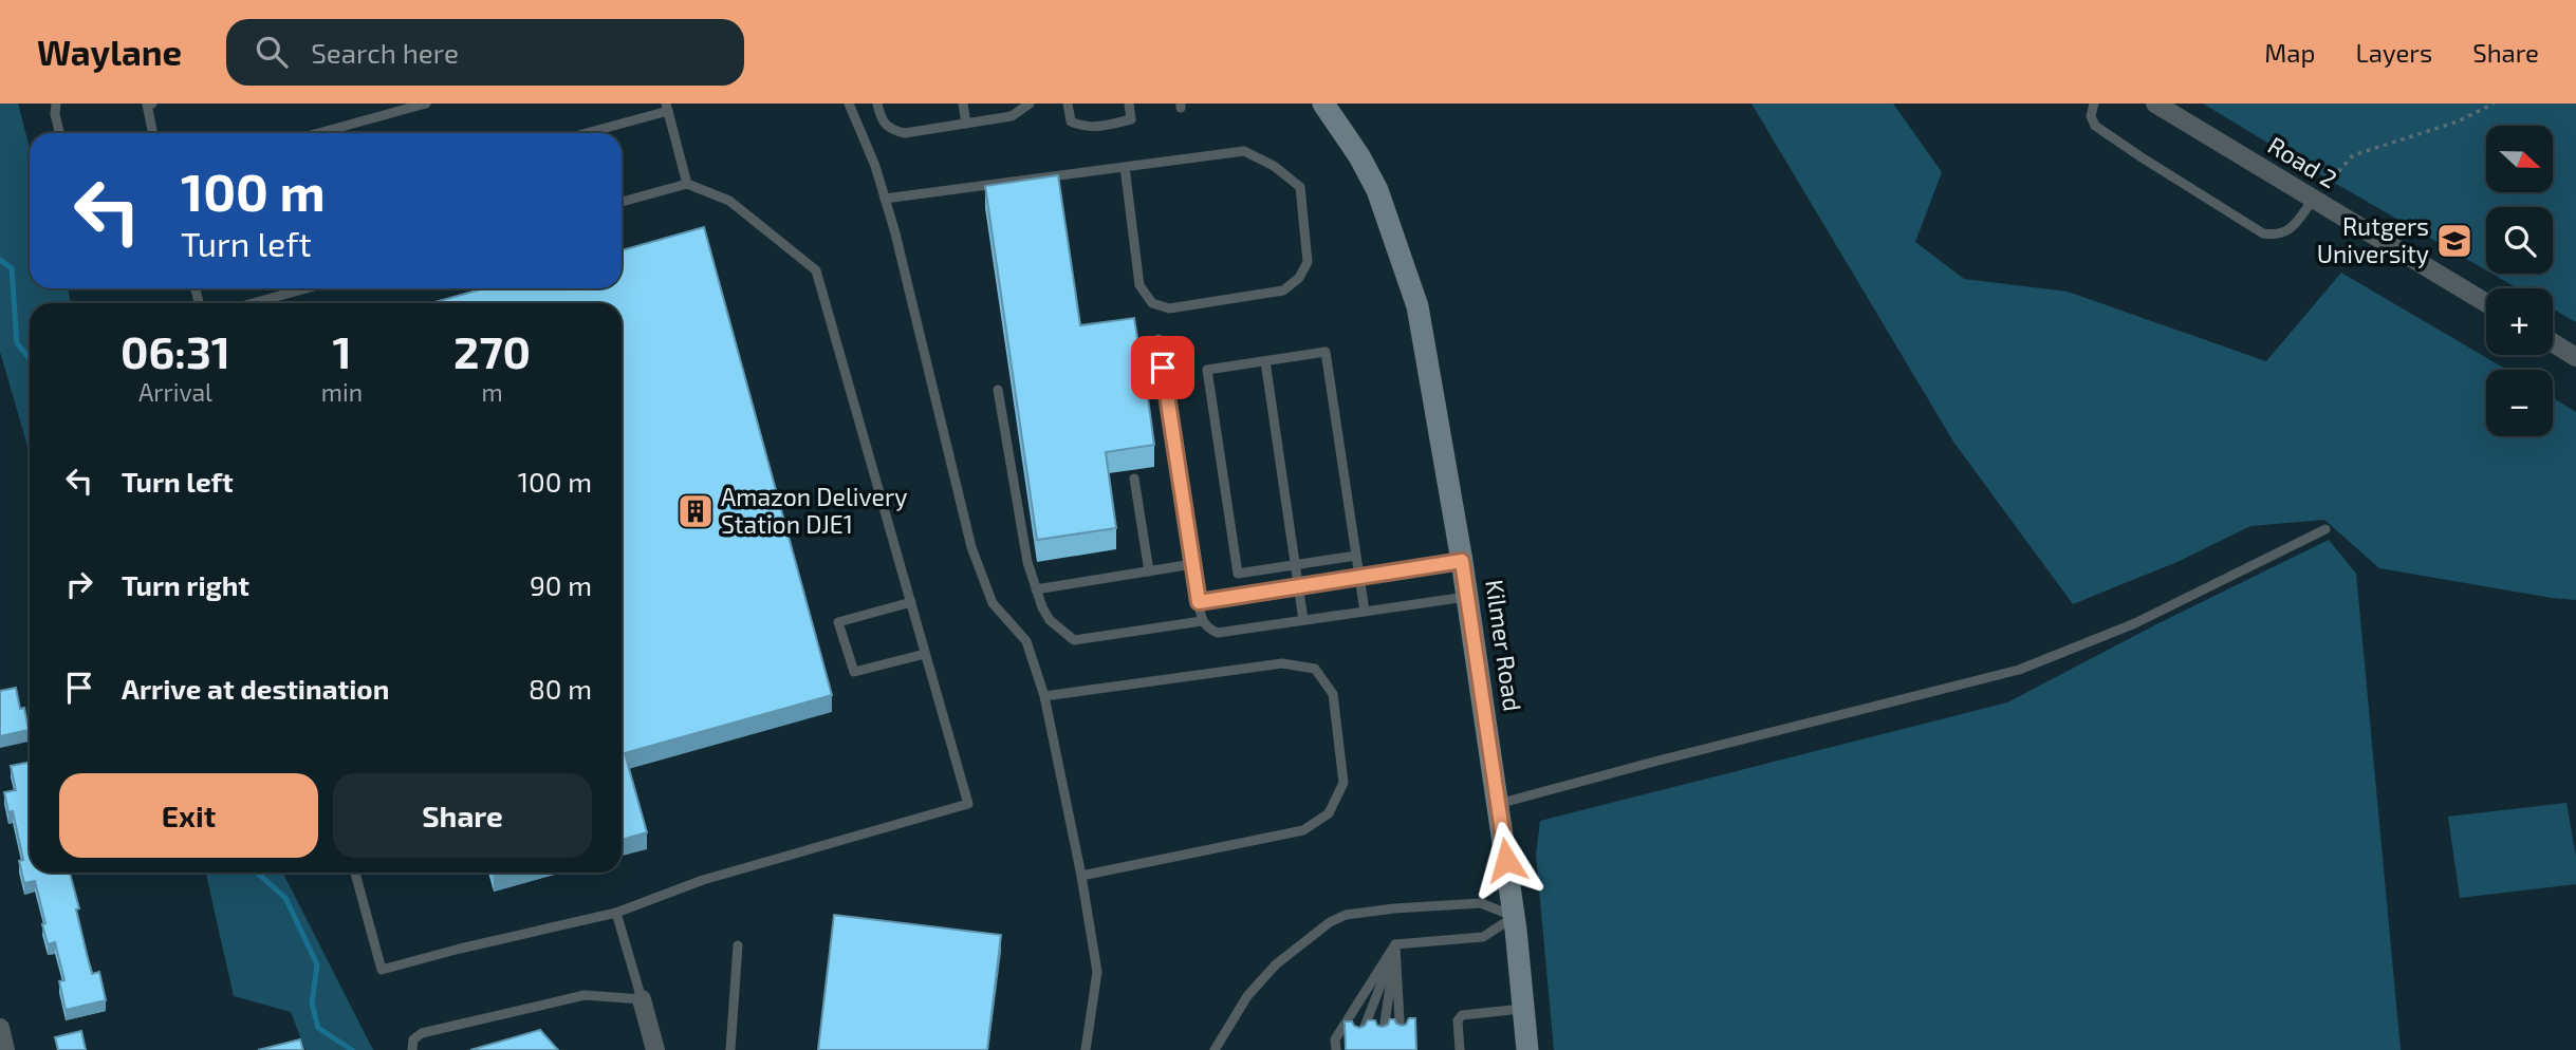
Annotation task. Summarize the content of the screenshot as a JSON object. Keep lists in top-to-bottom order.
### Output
{
  "streets": {
    "street": ["Road 2", "Kilmer Road"]
  },
  "places": {
    "school or university": ["Rutgers University"],
    "building": ["Amazon Delivery Station DJE1"]
  },
  "north": "right",
  "page": {
    "header": "Waylane",
    "search": "Search here",
    "nav": ["Map", "Layers", "Share"],
    "map_buttons": ["+", "−"],
    "turn": ["100 m", "Turn left"],
    "eta": [
      "06:31",
      "Arrival",
      "1",
      "min",
      "270",
      "m"
    ],
    "list": [
      {
        "name": "Turn left",
        "value": "100 m"
      },
      {
        "name": "Turn right",
        "value": "90 m"
      },
      {
        "name": "Arrive at destination",
        "value": "80 m"
      }
    ],
    "buttons": ["Exit", "Share"]
  }
}
